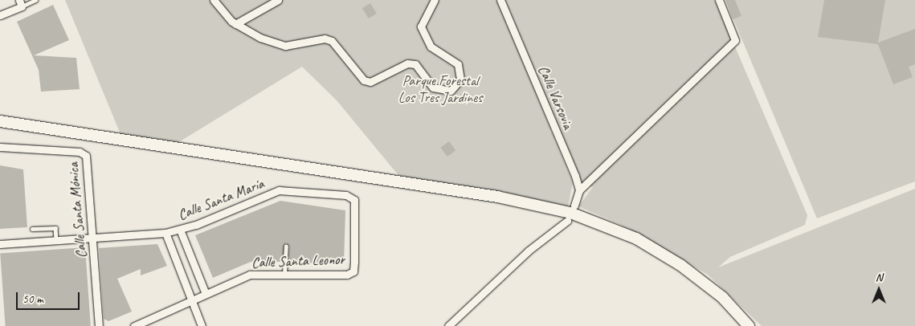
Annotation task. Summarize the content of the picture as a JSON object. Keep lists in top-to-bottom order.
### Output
{
  "streets": {
    "street": [
      "Calle Varsovia",
      "Calle Santa María",
      "Calle Santa Mónica",
      "Calle Santa Leonor"
    ]
  },
  "crossings": [
    ["Calle Santa María", "Calle Santa Mónica"],
    ["Calle Santa María", "Calle Santa Leonor"]
  ],
  "parks": ["Parque Forestal Los Tres Jardines"],
  "scale_bar": "50 m",
  "north": "top"
}
